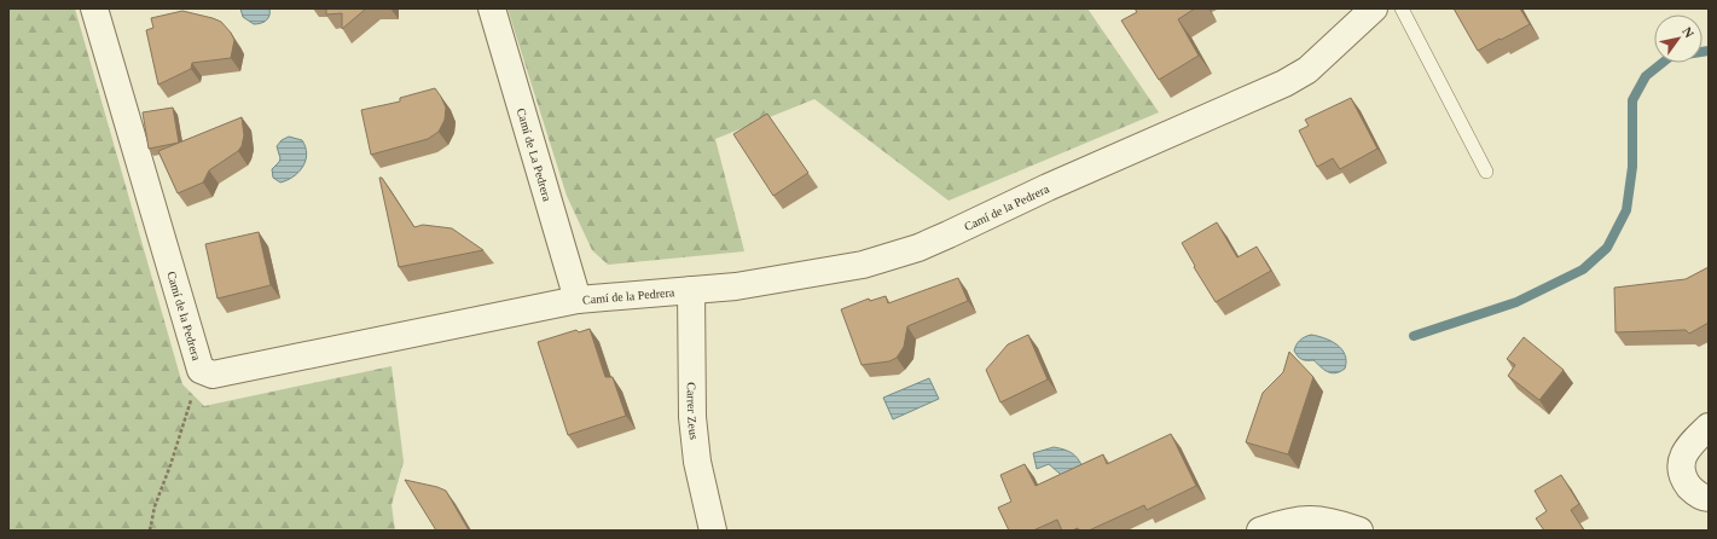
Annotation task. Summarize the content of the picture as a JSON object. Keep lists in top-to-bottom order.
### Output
{
  "streets": {
    "street": ["Camí de La Pedrera", "Camí de la Pedrera", "Carrer Zeus"]
  },
  "crossings": [
    ["Camí de La Pedrera", "Camí de la Pedrera"],
    ["Camí de la Pedrera", "Carrer Zeus"]
  ],
  "north": "top right"
}
